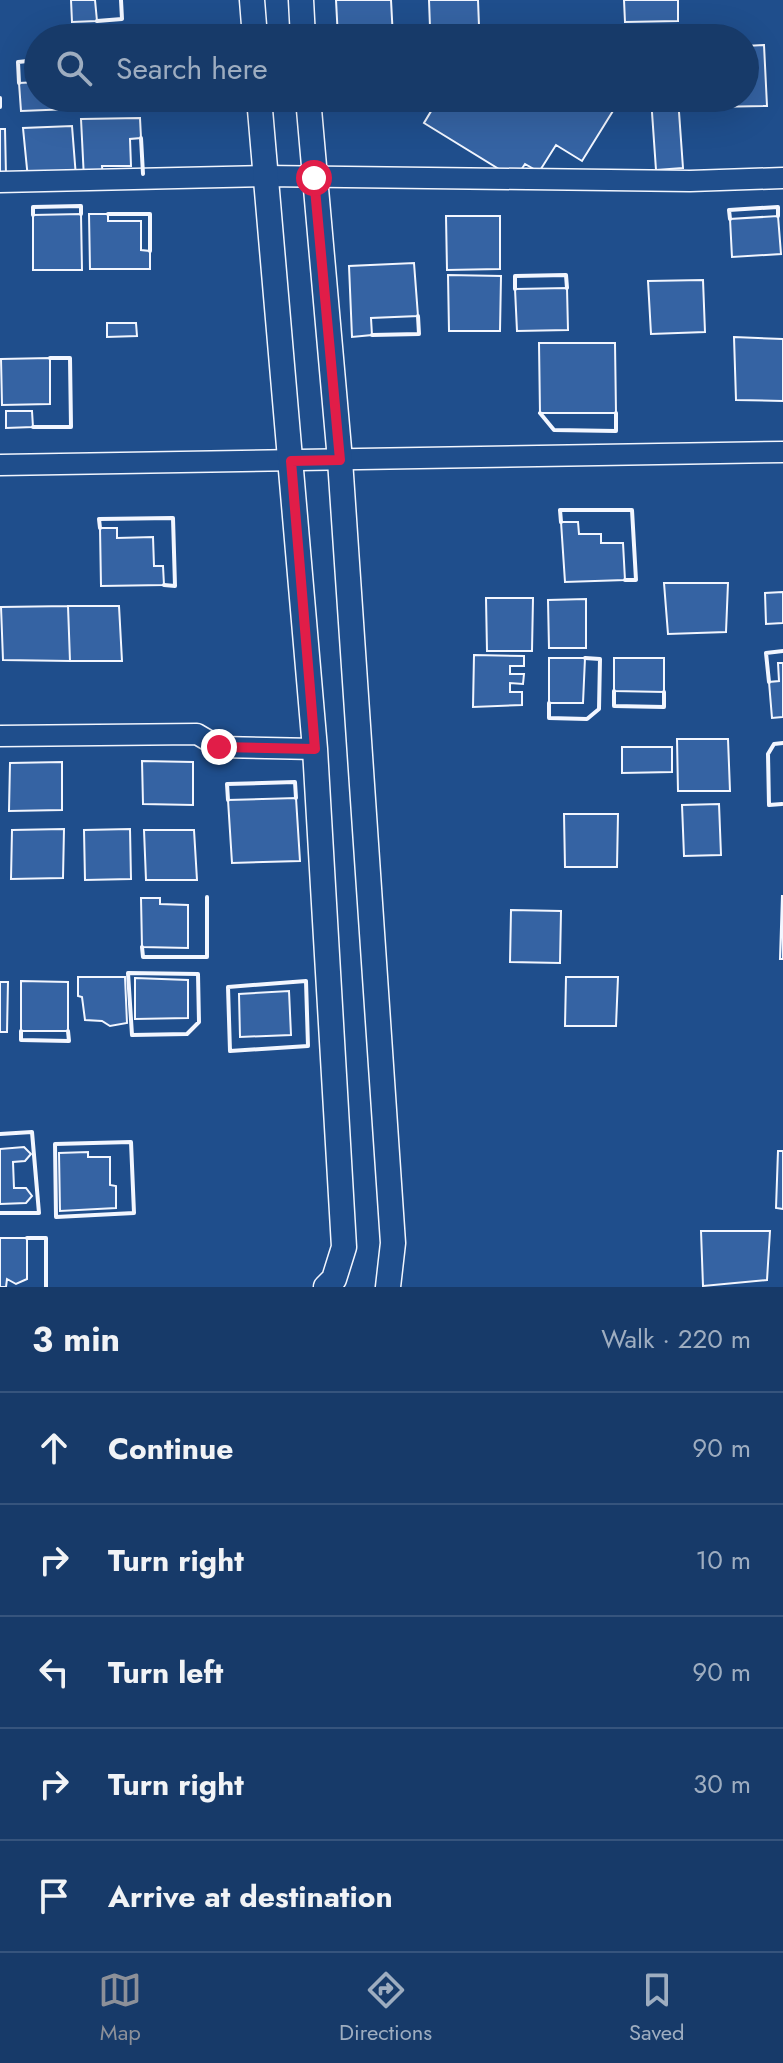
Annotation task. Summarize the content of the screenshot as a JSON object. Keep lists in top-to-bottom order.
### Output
{
  "page": {
    "search": "Search here",
    "heading": ["3 min", "Walk · 220 m"],
    "list": [
      ["Continue", "90 m"],
      ["Turn right", "10 m"],
      ["Turn left", "90 m"],
      ["Turn right", "30 m"],
      "Arrive at destination"
    ],
    "nav": ["Map", "Directions", "Saved"]
  }
}
